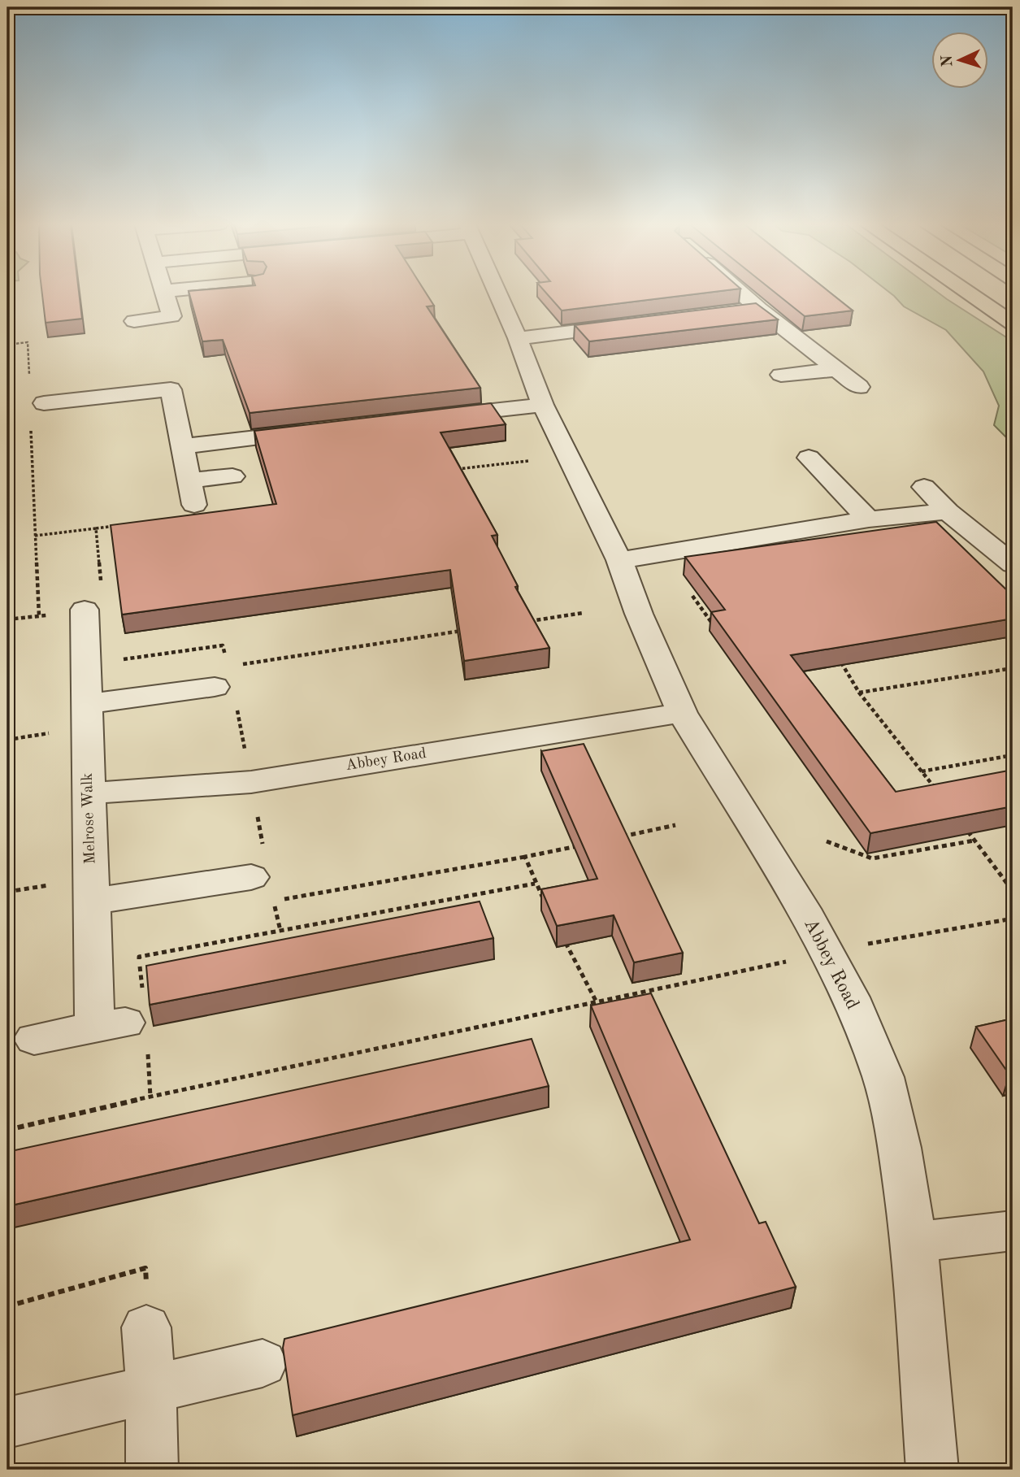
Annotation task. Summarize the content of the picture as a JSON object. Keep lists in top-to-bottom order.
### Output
{
  "streets": {
    "street": ["Abbey Road", "Melrose Walk"]
  },
  "crossings": [
    ["Abbey Road", "Melrose Walk"]
  ],
  "north": "left"
}
